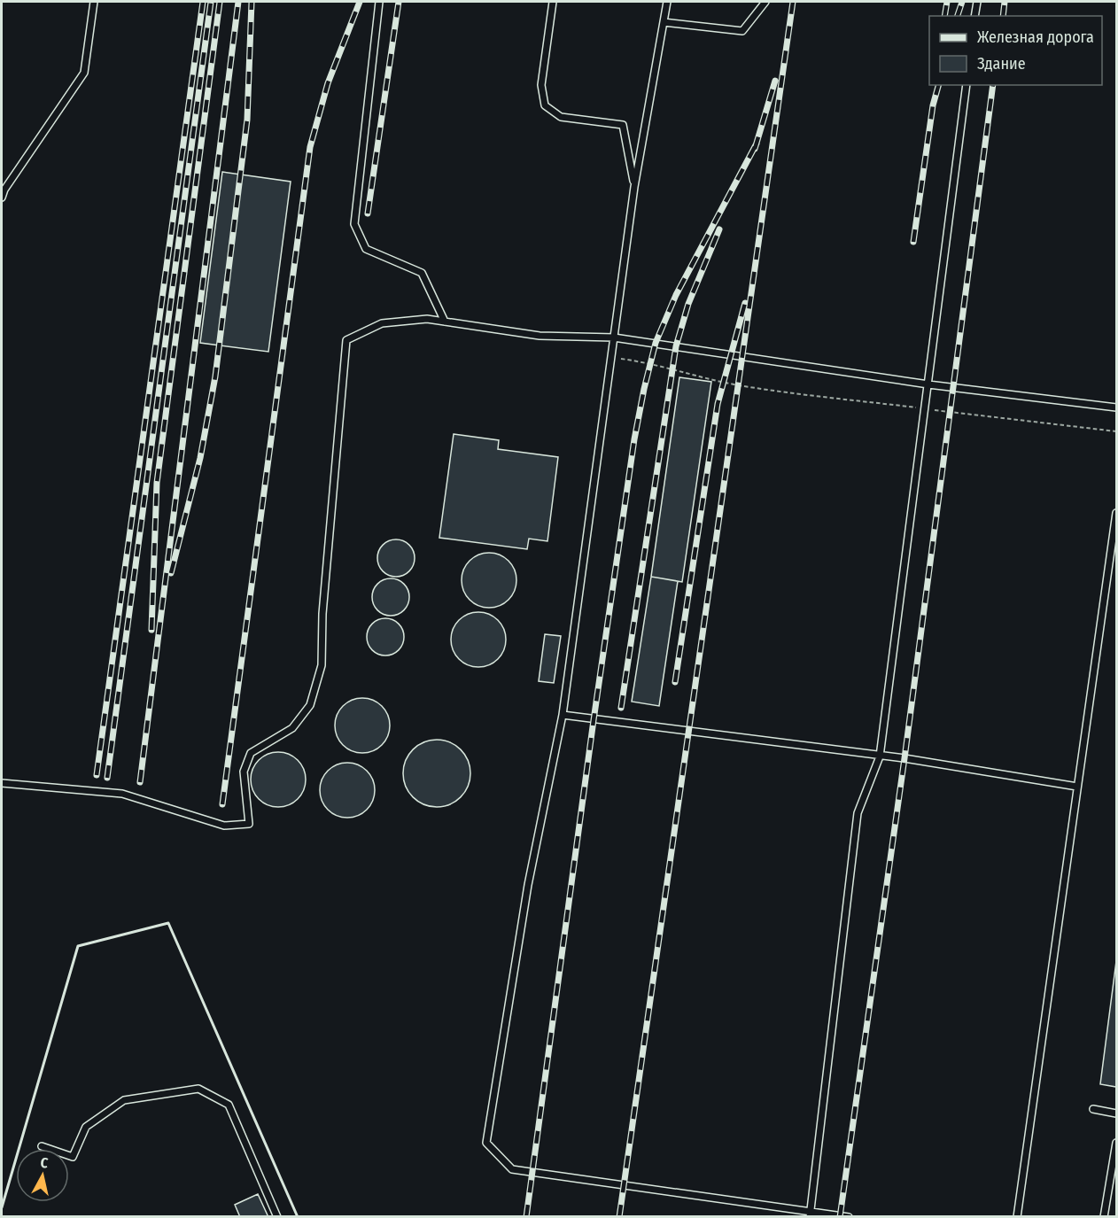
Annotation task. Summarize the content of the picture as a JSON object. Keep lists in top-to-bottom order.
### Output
{
  "legend": ["Железная дорога", "Здание"],
  "north": "top"
}
